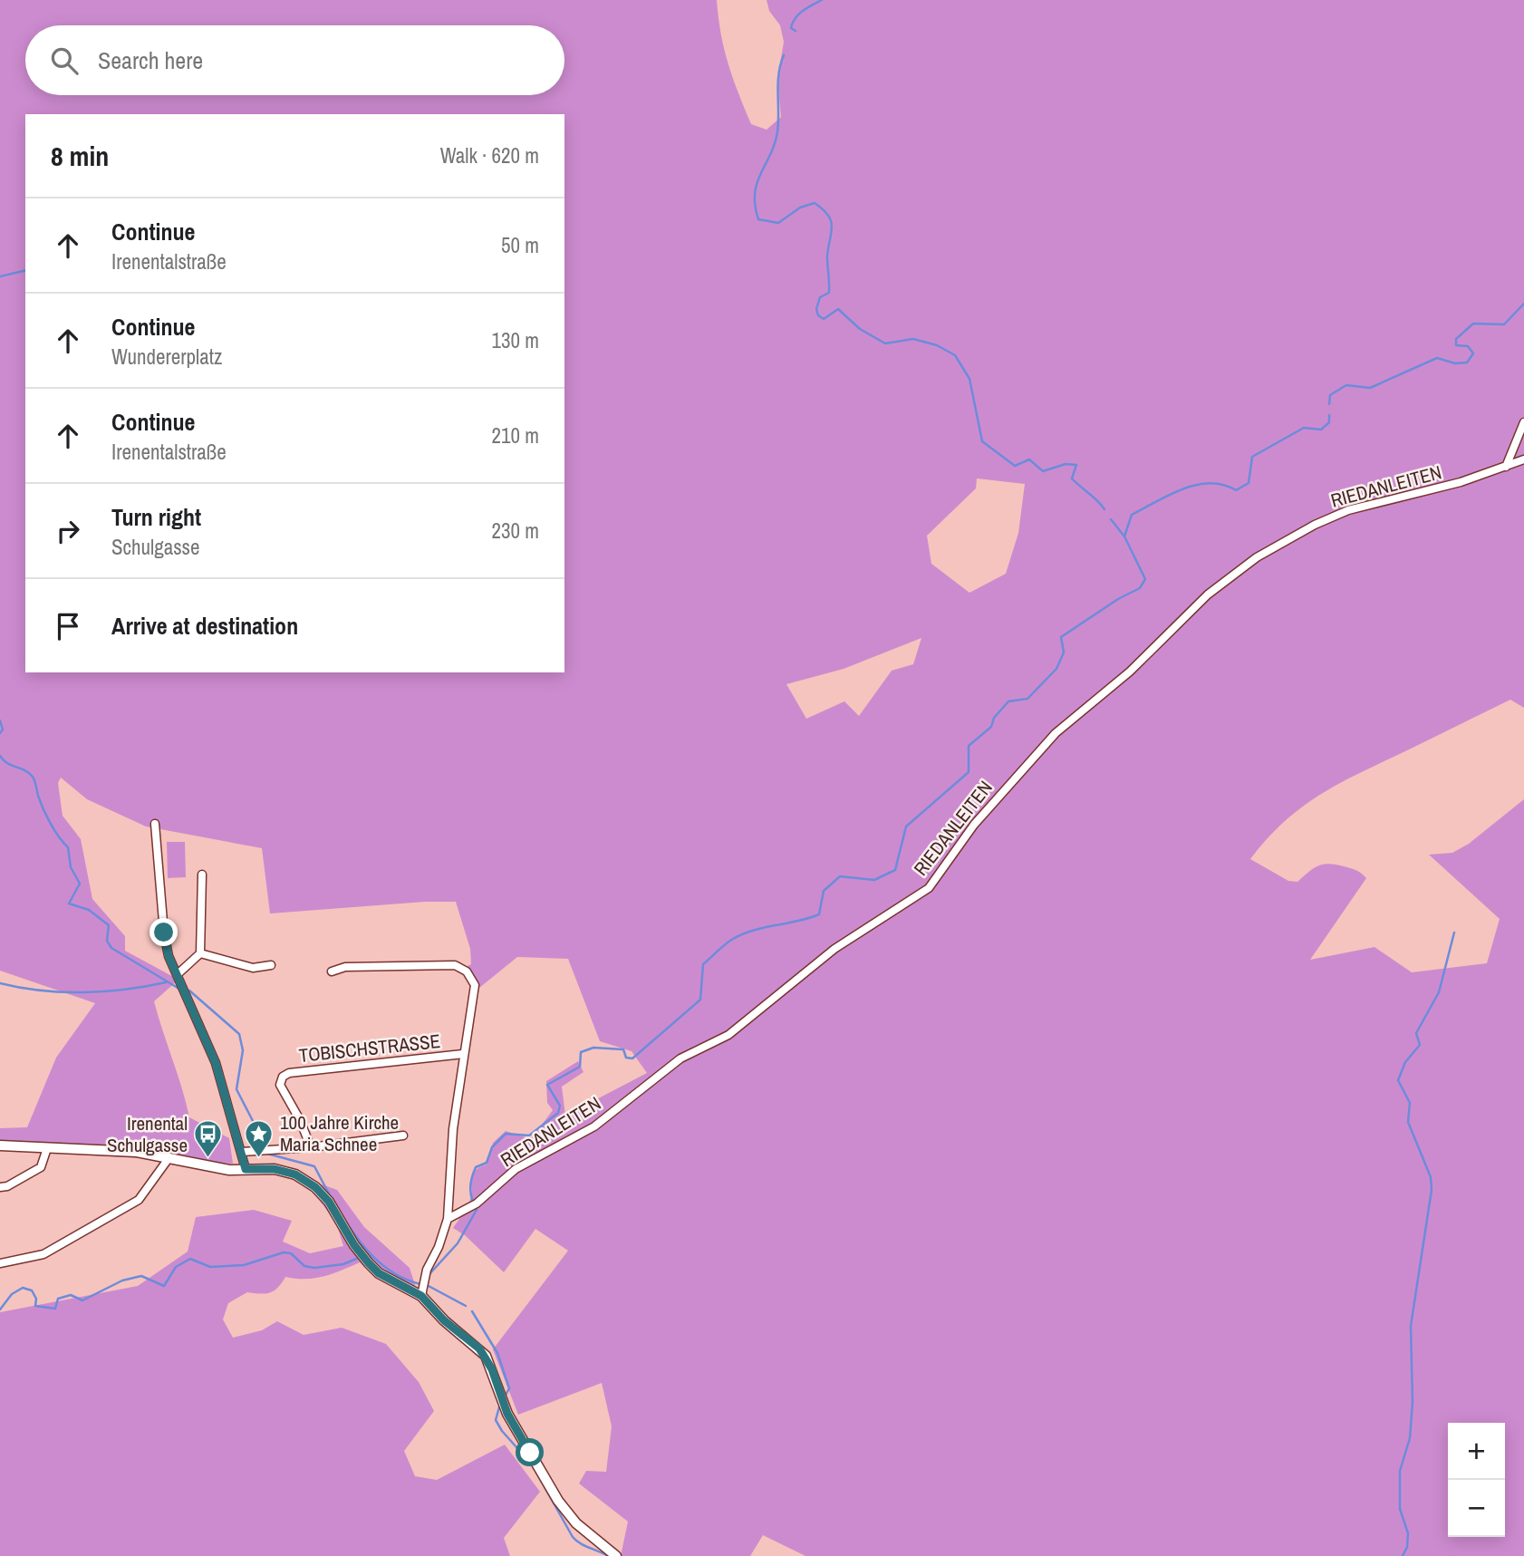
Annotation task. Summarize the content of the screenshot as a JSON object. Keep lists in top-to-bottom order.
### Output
{
  "streets": {
    "street": ["RIEDANLEITEN", "TOBISCHSTRASSE"]
  },
  "places": {
    "place": ["100 Jahre Kirche Maria Schnee"],
    "bus stop": ["Irenental Schulgasse"]
  },
  "page": {
    "search": "Search here",
    "heading": ["8 min", "Walk · 620 m"],
    "list": [
      ["Continue", "Irenentalstraße", "50 m"],
      ["Continue", "Wundererplatz", "130 m"],
      ["Continue", "Irenentalstraße", "210 m"],
      ["Turn right", "Schulgasse", "230 m"],
      "Arrive at destination"
    ],
    "map_buttons": ["+", "−"]
  }
}
